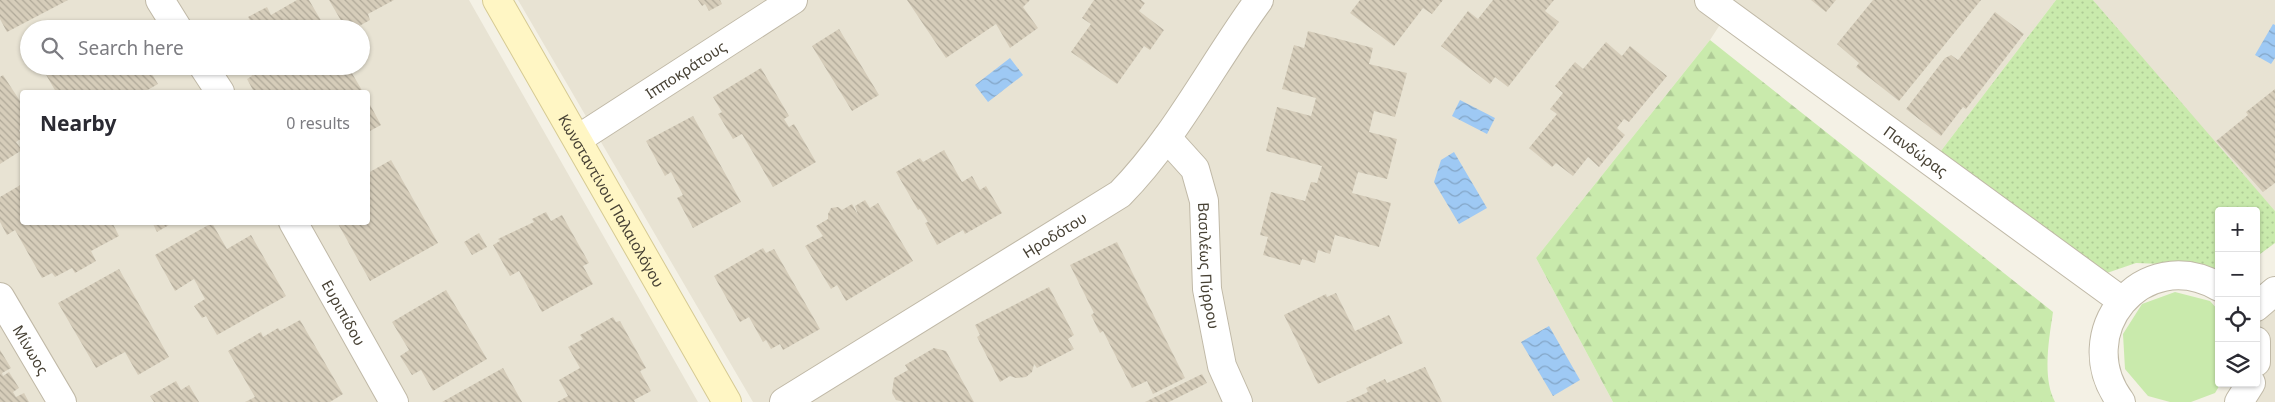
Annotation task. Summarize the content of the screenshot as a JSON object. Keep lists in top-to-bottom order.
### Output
{
  "streets": {
    "street": [
      "Ιπποκράτους",
      "Πανδώρας",
      "Κωνσταντίνου Παλαιολόγου",
      "Ηροδότου",
      "Βασιλέως Πύρρου",
      "Ευριπίδου",
      "Μίνωος"
    ]
  },
  "crossings": [
    ["Ιπποκράτους", "Κωνσταντίνου Παλαιολόγου"],
    ["Ηροδότου", "Βασιλέως Πύρρου"]
  ],
  "page": {
    "search": "Search here",
    "heading": ["Nearby", "0 results"],
    "map_buttons": ["+", "−"]
  }
}
